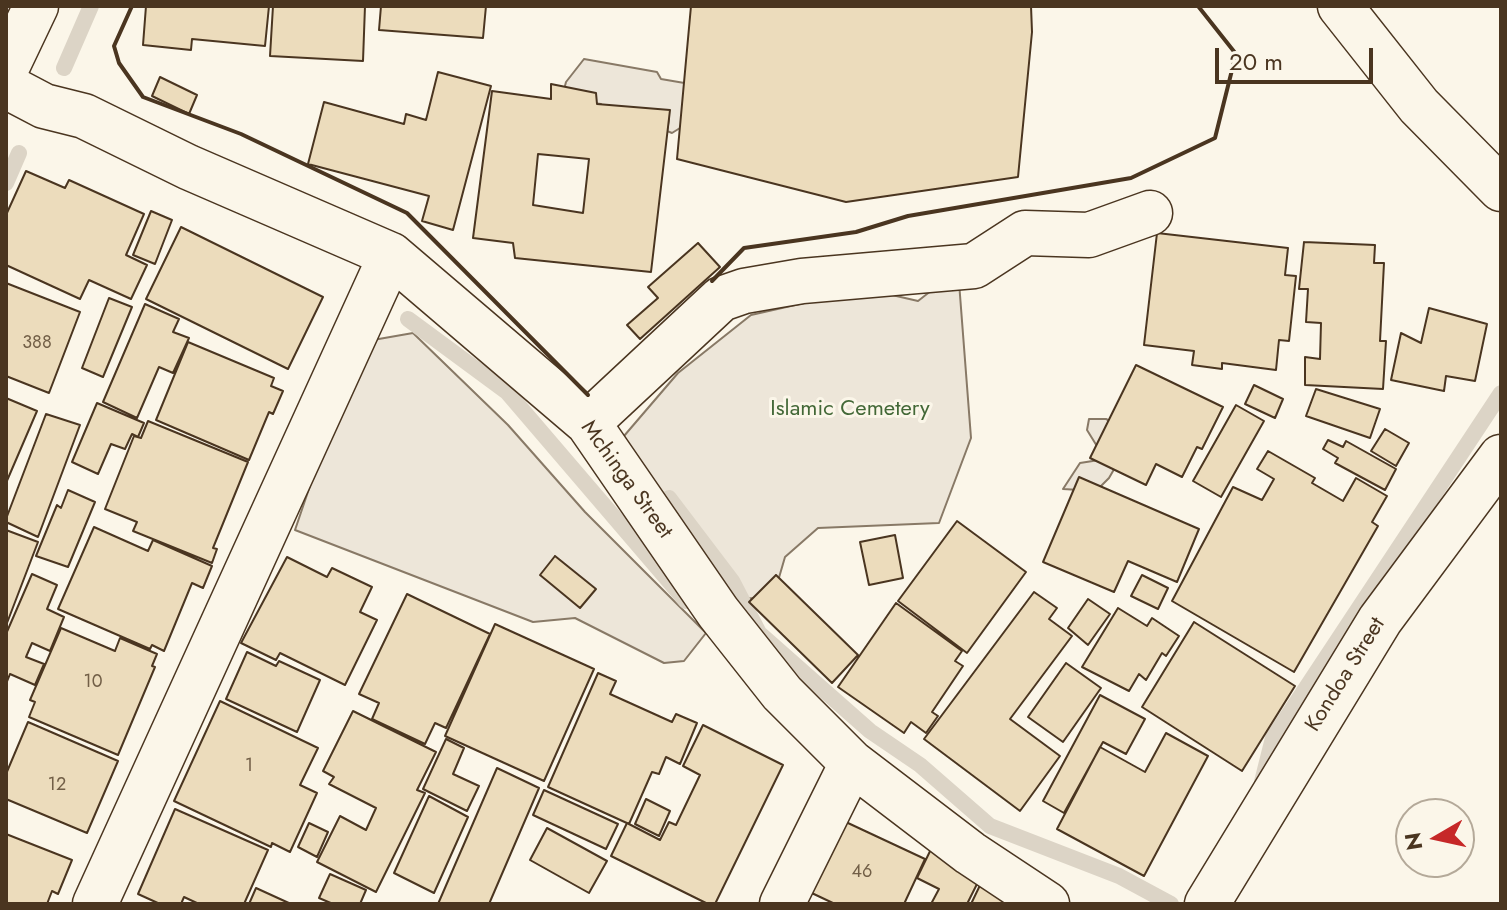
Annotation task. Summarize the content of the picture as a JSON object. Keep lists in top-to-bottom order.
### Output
{
  "streets": {
    "street": ["Mchinga Street", "Kondoa Street"]
  },
  "parks": ["Islamic Cemetery"],
  "house_numbers": [
    "388",
    "10",
    "1",
    "12",
    "46"
  ],
  "scale_bar": "20 m",
  "north": "left"
}
